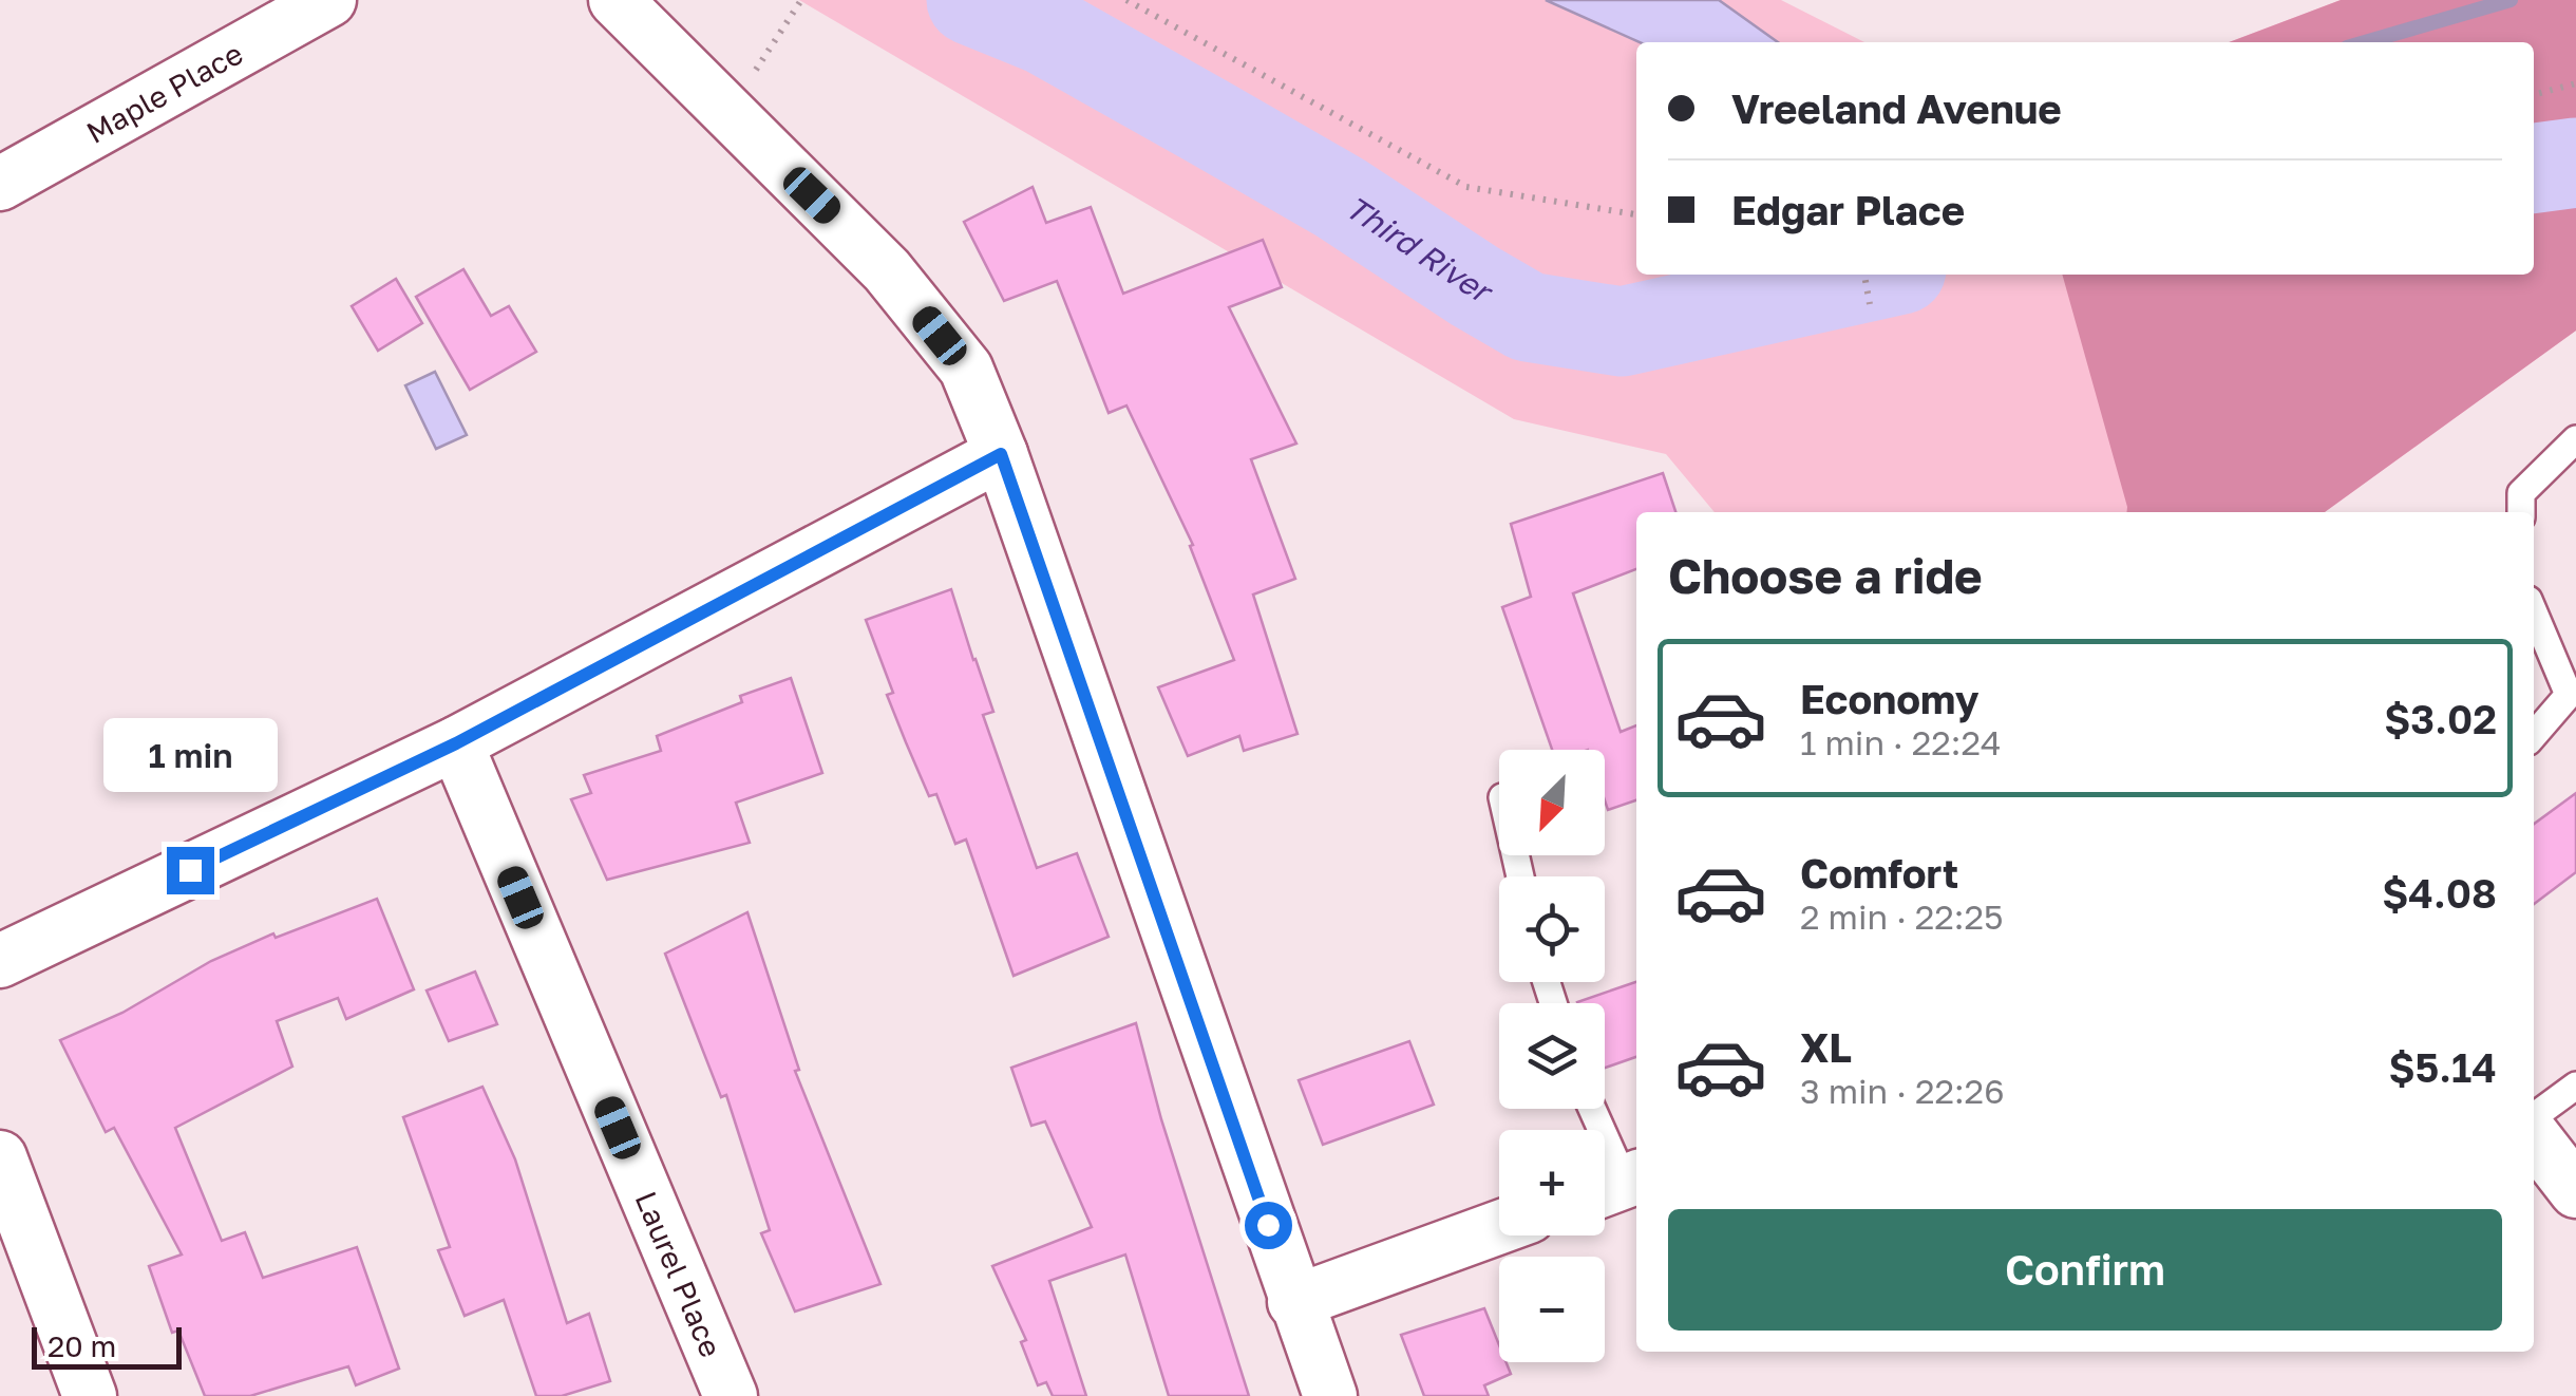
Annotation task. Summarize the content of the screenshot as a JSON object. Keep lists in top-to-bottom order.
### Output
{
  "streets": {
    "street": ["Maple Place", "Laurel Place"]
  },
  "water": ["Third River"],
  "scale_bar": "20 m",
  "north": "bottom left",
  "page": {
    "banner": ["Vreeland Avenue", "Edgar Place"],
    "heading": "Choose a ride",
    "list": [
      {
        "name": "Economy",
        "note": "1 min · 22:24",
        "value": "$3.02"
      },
      {
        "name": "Comfort",
        "note": "2 min · 22:25",
        "value": "$4.08"
      },
      {
        "name": "XL",
        "note": "3 min · 22:26",
        "value": "$5.14"
      }
    ],
    "bubble": "1 min",
    "map_buttons": ["+", "−"],
    "buttons": "Confirm",
    "scale": "20 m"
  }
}
